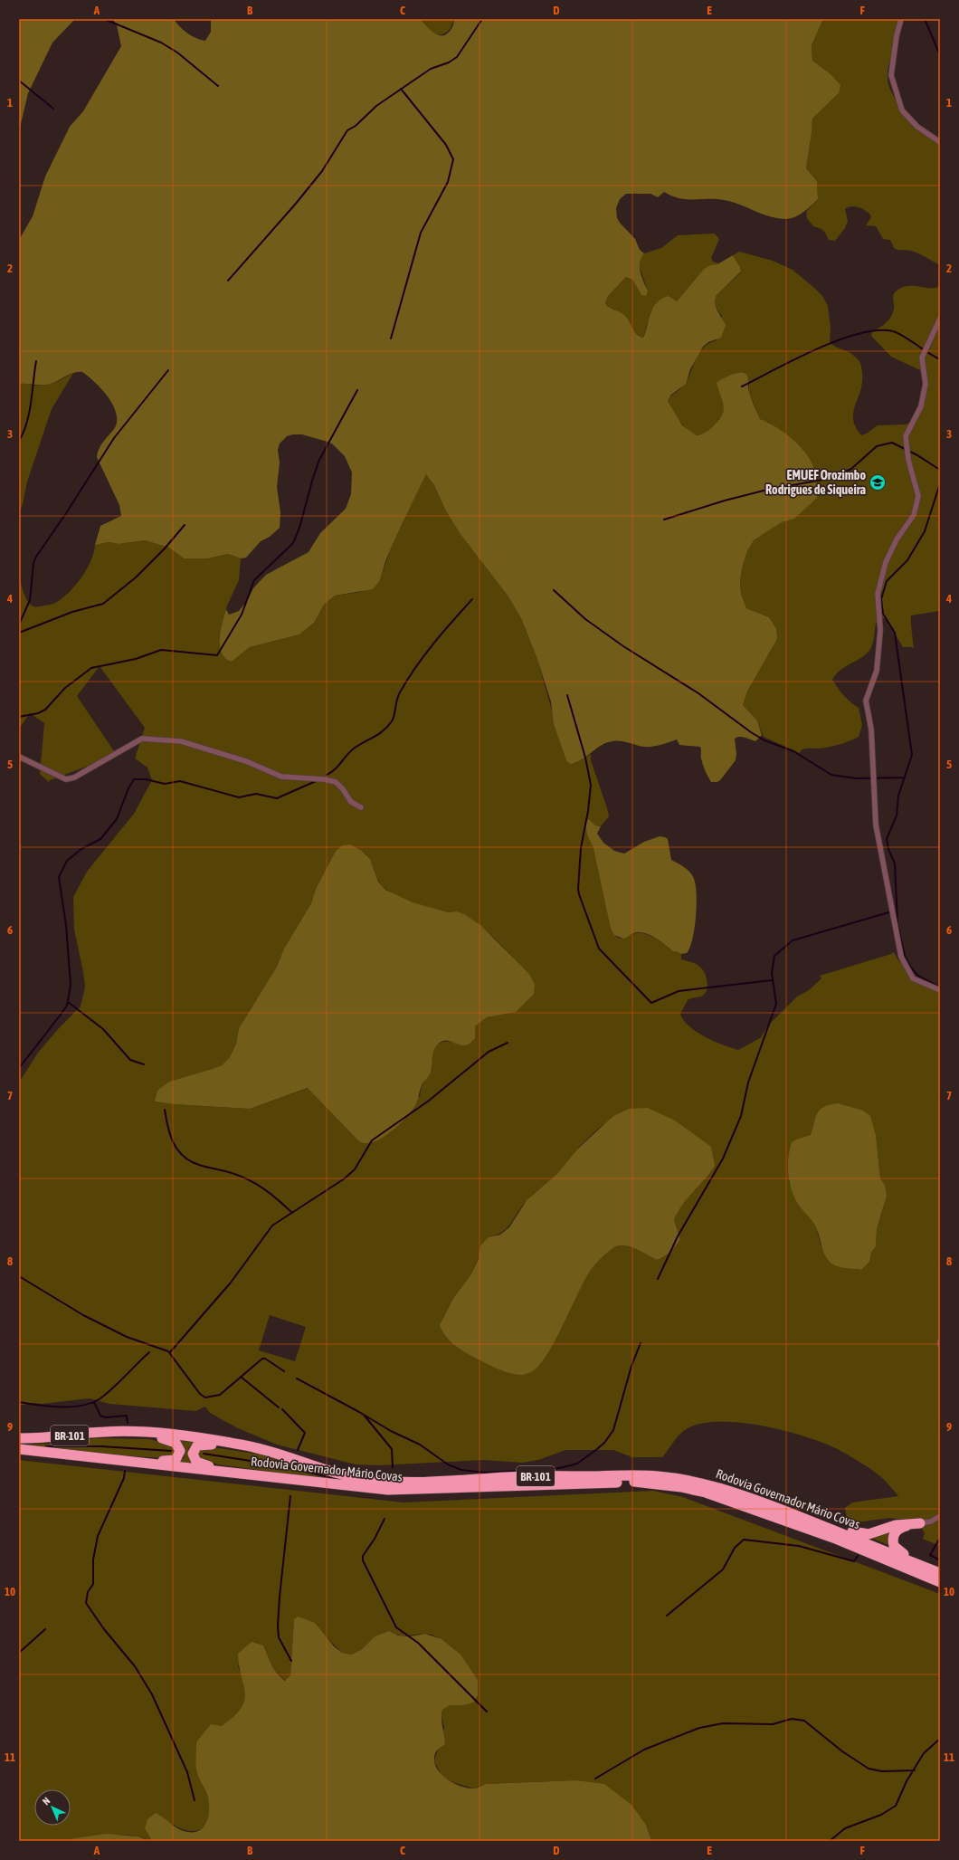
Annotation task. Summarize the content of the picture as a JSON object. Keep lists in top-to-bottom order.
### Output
{
  "streets": {
    "highway": ["BR-101", "Rodovia Governador Mário Covas"]
  },
  "places": {
    "school or university": ["EMUEF Orozimbo Rodrigues de Siqueira"]
  },
  "north": "top left",
  "grid": {
    "columns": [
      "A",
      "B",
      "C",
      "D",
      "E",
      "F"
    ],
    "rows": [
      "1",
      "2",
      "3",
      "4",
      "5",
      "6",
      "7",
      "8",
      "9",
      "10",
      "11"
    ]
  }
}
